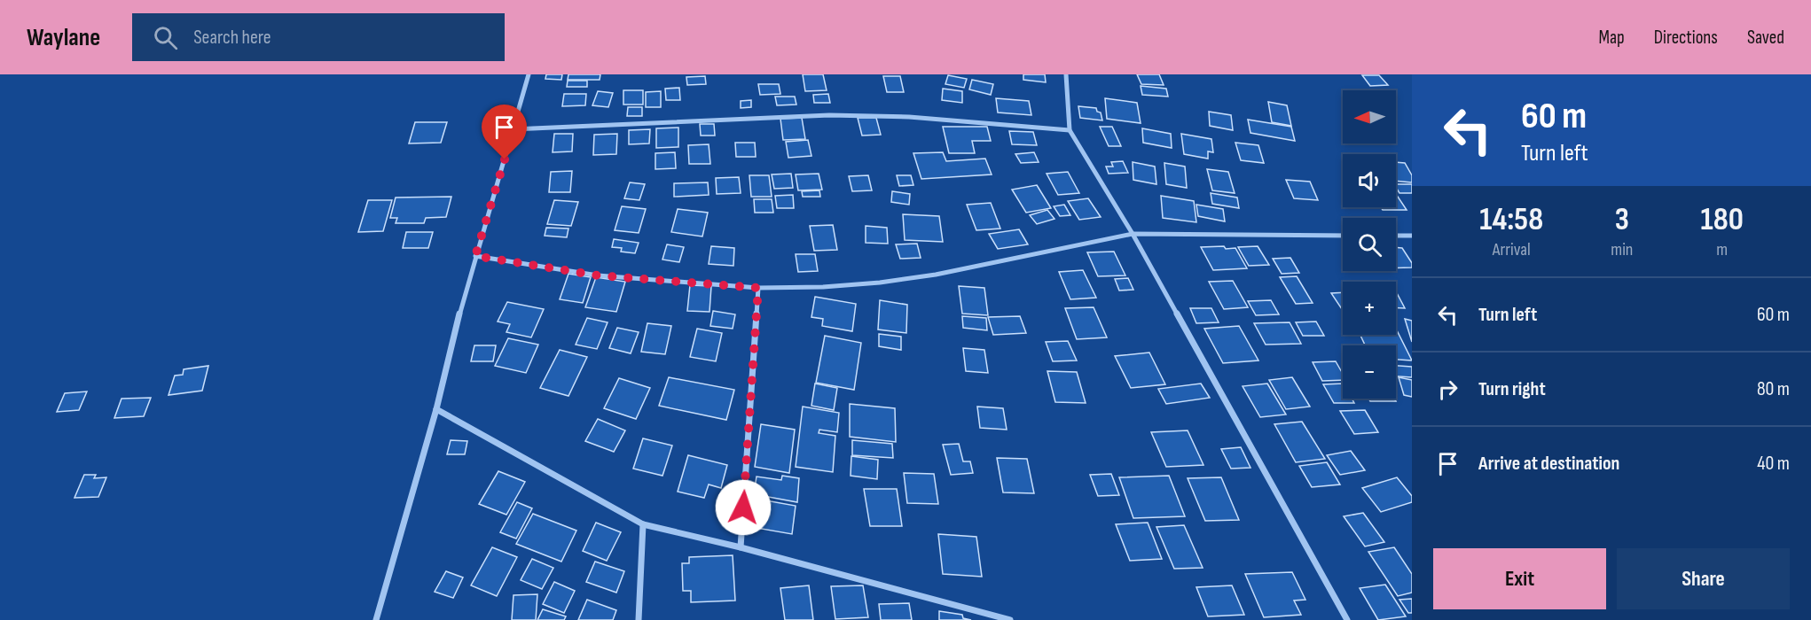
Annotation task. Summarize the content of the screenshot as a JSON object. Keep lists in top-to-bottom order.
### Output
{
  "north": "left",
  "page": {
    "header": "Waylane",
    "search": "Search here",
    "nav": ["Map", "Directions", "Saved"],
    "turn": ["60 m", "Turn left"],
    "map_buttons": ["+", "−"],
    "eta": [
      "14:58",
      "Arrival",
      "3",
      "min",
      "180",
      "m"
    ],
    "list": [
      {
        "name": "Turn left",
        "value": "60 m"
      },
      {
        "name": "Turn right",
        "value": "80 m"
      },
      {
        "name": "Arrive at destination",
        "value": "40 m"
      }
    ],
    "buttons": ["Exit", "Share"]
  }
}
